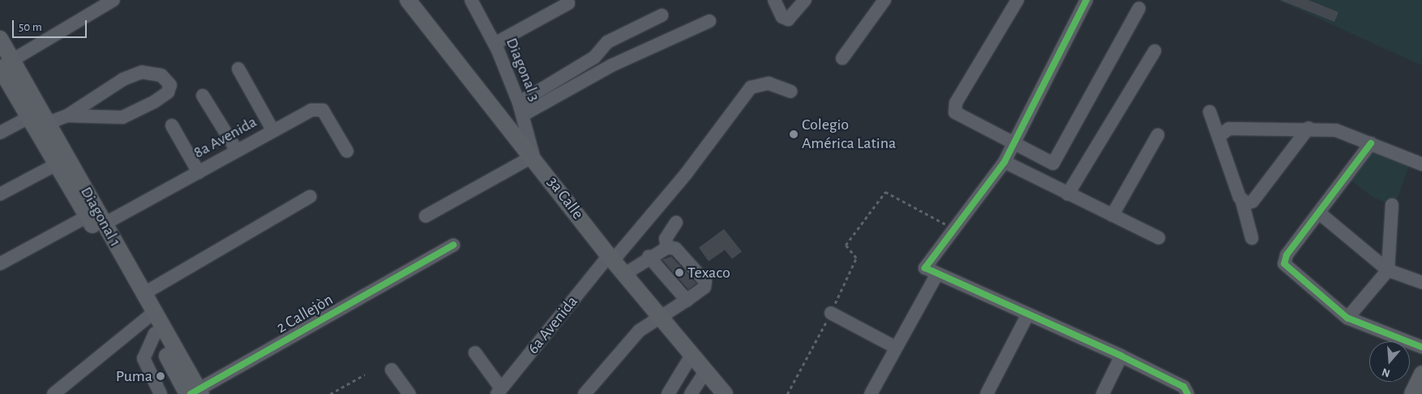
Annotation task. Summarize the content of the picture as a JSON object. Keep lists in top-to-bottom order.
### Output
{
  "streets": {
    "main road": ["3a Calle", "Diagonal 1"],
    "street": ["Diagonal 3", "8a Avenida", "6a Avenida"],
    "cycle path": ["2 Callejòn"]
  },
  "crossings": [
    ["Diagonal 3", "3a Calle"],
    ["8a Avenida", "Diagonal 1"],
    ["3a Calle", "6a Avenida"]
  ],
  "places": ["Colegio América Latina", "Texaco", "Puma"],
  "scale_bar": "50 m",
  "north": "bottom"
}
